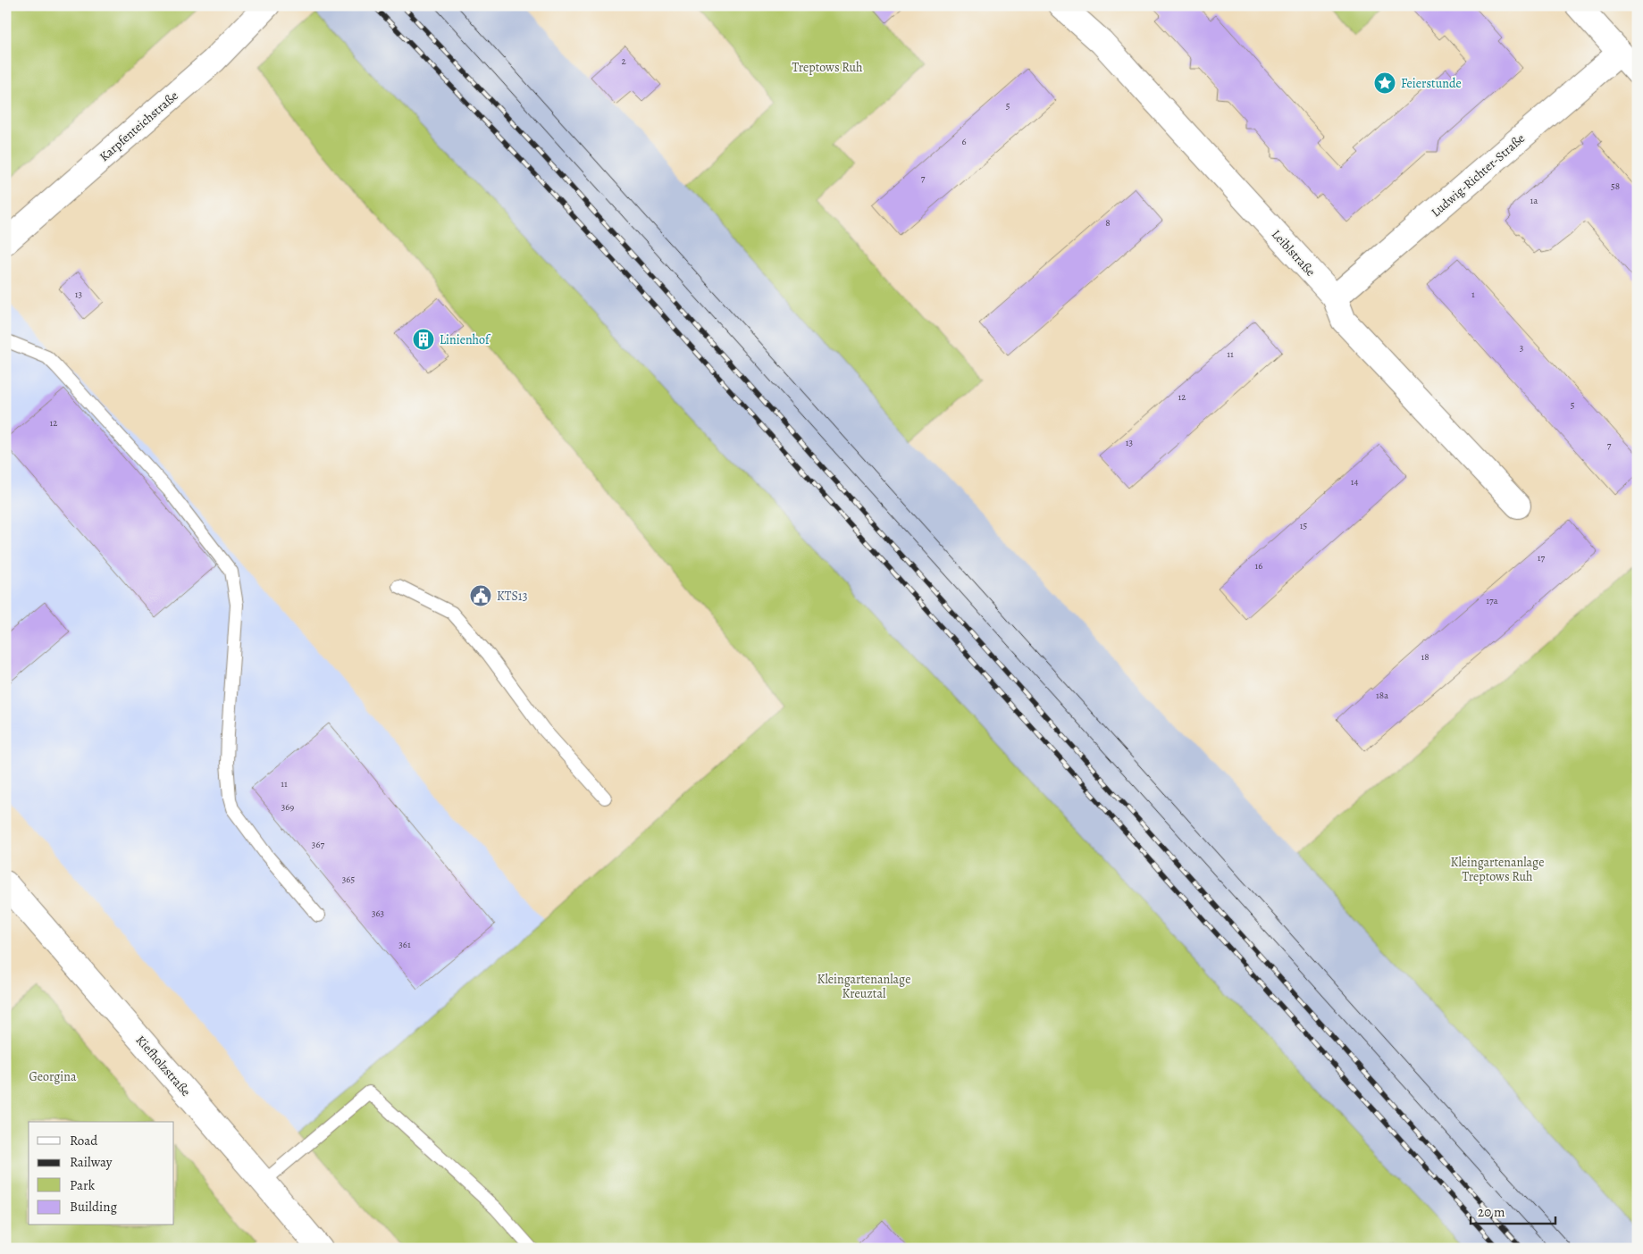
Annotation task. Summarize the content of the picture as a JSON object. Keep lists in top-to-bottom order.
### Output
{
  "streets": {
    "street": [
      "Karpfenteichstraße",
      "Ludwig-Richter-Straße",
      "Leiblstraße",
      "Kiefholzstraße"
    ]
  },
  "crossings": [
    ["Ludwig-Richter-Straße", "Leiblstraße"]
  ],
  "parks": [
    "Treptows Ruh",
    "Kleingartenanlage Treptows Ruh",
    "Kleingartenanlage Kreuztal",
    "Georgina"
  ],
  "places": {
    "place": ["Feierstunde"],
    "building": ["Linienhof"],
    "public building": ["KTS13"]
  },
  "house_numbers": [
    "2",
    "5",
    "6",
    "7",
    "58",
    "1a",
    "8",
    "13",
    "1",
    "3",
    "11",
    "12",
    "5",
    "12",
    "13",
    "7",
    "14",
    "15",
    "17",
    "16",
    "17a",
    "18",
    "18a",
    "11",
    "369",
    "367",
    "365",
    "363",
    "361"
  ],
  "legend": [
    "Road",
    "Railway",
    "Park",
    "Building"
  ],
  "scale_bar": "20 m"
}
